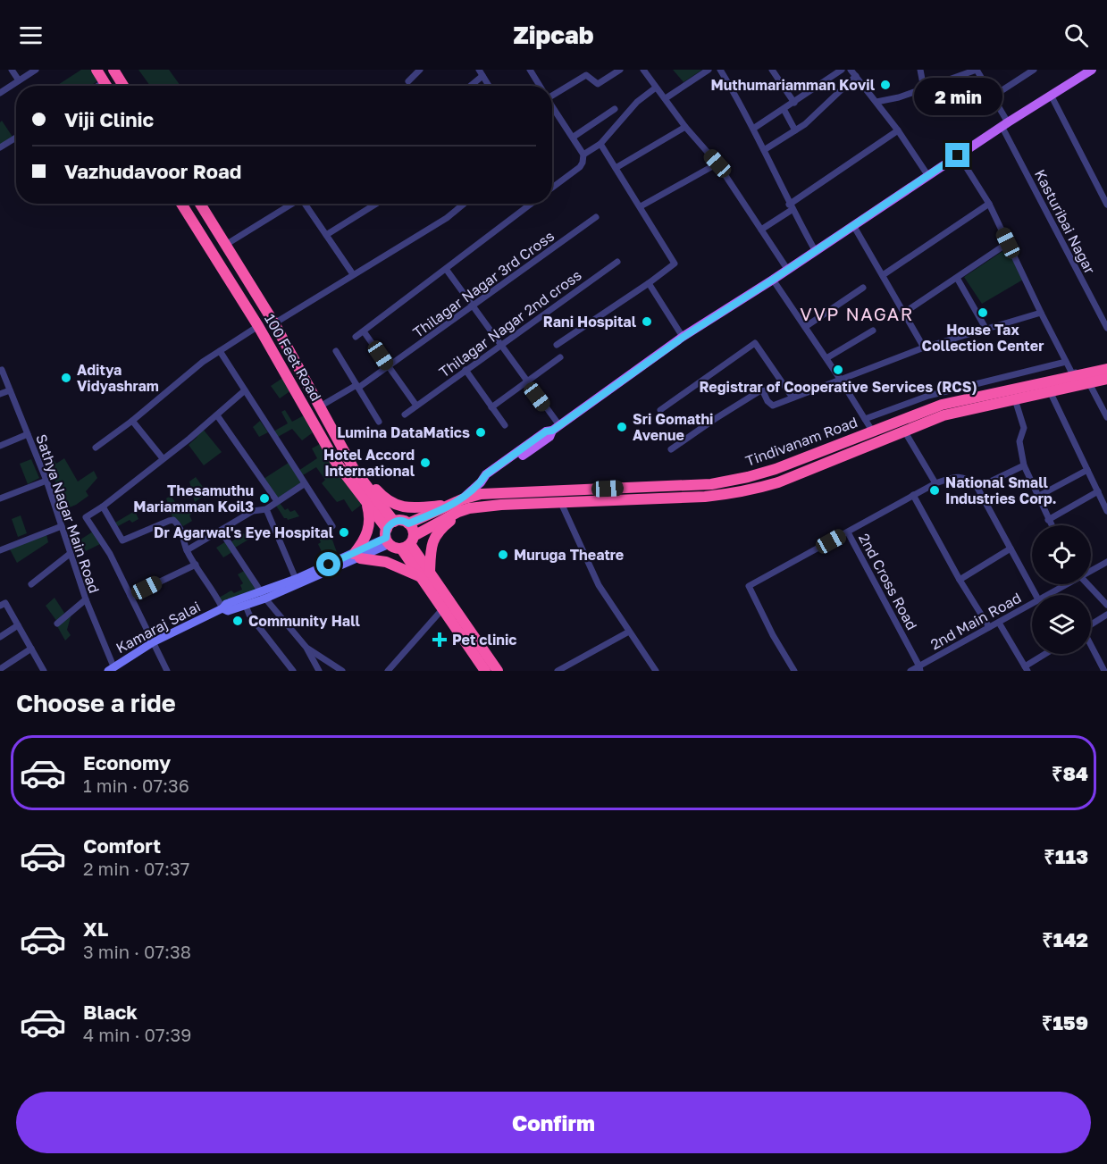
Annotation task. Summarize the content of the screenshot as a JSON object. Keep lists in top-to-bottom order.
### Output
{
  "streets": {
    "highway": ["100 Feet Road", "Tindivanam Road"],
    "main road": ["Kamaraj Salai"],
    "street": [
      "Kasturibai Nagar",
      "Thilagar Nagar 3rd Cross",
      "Thilagar Nagar 2nd cross",
      "Sathya Nagar Main Road",
      "2nd Cross Road",
      "2nd Main Road"
    ]
  },
  "crossings": [
    ["Thilagar Nagar 3rd Cross", "100 Feet Road"],
    ["100 Feet Road", "Kamaraj Salai"],
    ["Sathya Nagar Main Road", "Kamaraj Salai"],
    ["2nd Cross Road", "2nd Main Road"]
  ],
  "districts": ["VVP NAGAR"],
  "places": {
    "other": [
      "Muthumariamman Kovil",
      "House Tax Collection Center",
      "Rani Hospital",
      "Registrar of Cooperative Services (RCS)",
      "Aditya Vidyashram",
      "Sri Gomathi Avenue",
      "Lumina DataMatics",
      "Hotel Accord International",
      "National Small Industries Corp.",
      "Thesamuthu Mariamman Koil3",
      "Dr Agarwal's Eye Hospital",
      "Muruga Theatre",
      "Community Hall"
    ],
    "health": ["Pet clinic"]
  },
  "page": {
    "header": "Zipcab",
    "bubble": "2 min",
    "banner": ["Viji Clinic", "Vazhudavoor Road"],
    "heading": "Choose a ride",
    "list": [
      {
        "name": "Economy",
        "note": "1 min · 07:36",
        "value": "₹84"
      },
      {
        "name": "Comfort",
        "note": "2 min · 07:37",
        "value": "₹113"
      },
      {
        "name": "XL",
        "note": "3 min · 07:38",
        "value": "₹142"
      },
      {
        "name": "Black",
        "note": "4 min · 07:39",
        "value": "₹159"
      }
    ],
    "buttons": "Confirm"
  }
}
